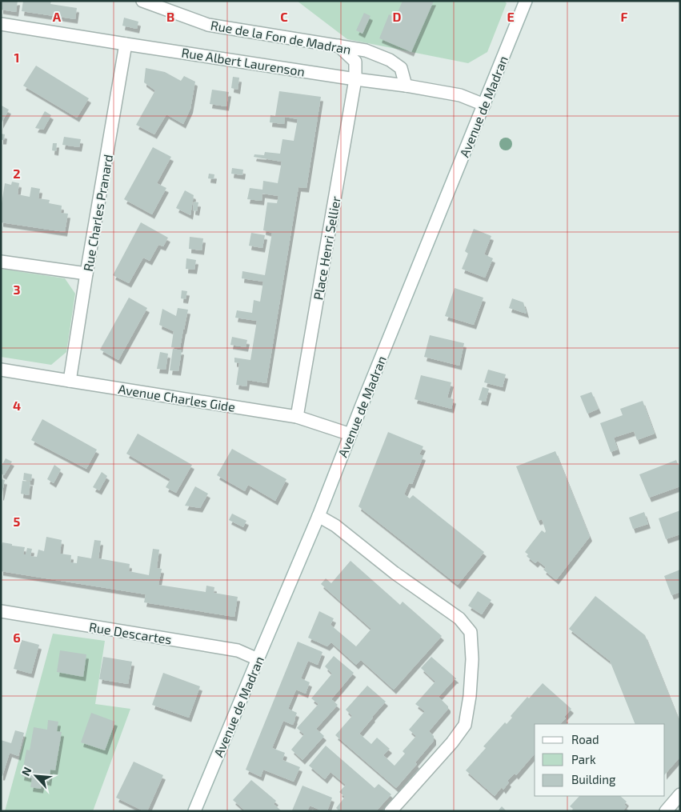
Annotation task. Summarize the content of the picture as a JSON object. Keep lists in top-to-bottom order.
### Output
{
  "streets": {
    "street": [
      "Rue de la Fon de Madran",
      "Rue Albert Laurenson",
      "Avenue de Madran",
      "Rue Charles Pranard",
      "Place Henri Sellier",
      "Avenue Charles Gide",
      "Rue Descartes"
    ]
  },
  "crossings": [
    ["Rue de la Fon de Madran", "Rue Albert Laurenson"],
    ["Rue de la Fon de Madran", "Place Henri Sellier"],
    ["Rue Albert Laurenson", "Avenue de Madran"],
    ["Rue Albert Laurenson", "Rue Charles Pranard"],
    ["Rue Albert Laurenson", "Place Henri Sellier"],
    ["Avenue de Madran", "Avenue Charles Gide"],
    ["Avenue de Madran", "Rue Descartes"],
    ["Rue Charles Pranard", "Avenue Charles Gide"],
    ["Place Henri Sellier", "Avenue Charles Gide"]
  ],
  "legend": ["Road", "Park", "Building"],
  "north": "top left",
  "grid": {
    "columns": [
      "A",
      "B",
      "C",
      "D",
      "E",
      "F"
    ],
    "rows": [
      "1",
      "2",
      "3",
      "4",
      "5",
      "6"
    ]
  }
}
